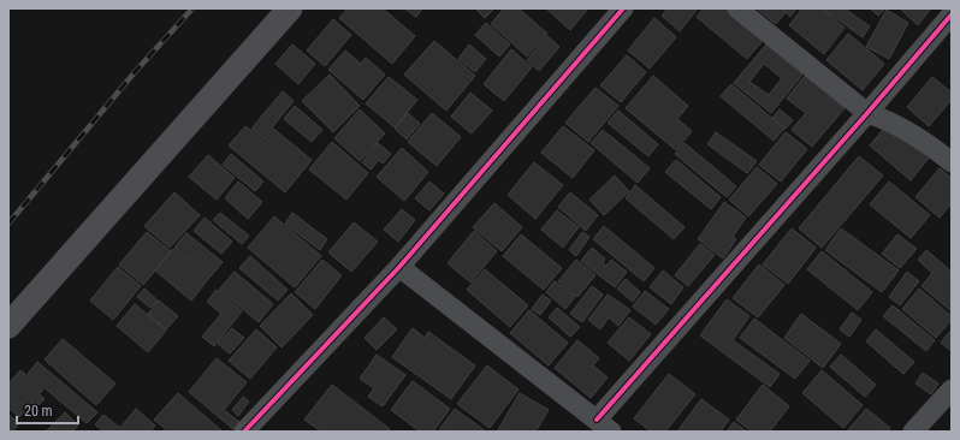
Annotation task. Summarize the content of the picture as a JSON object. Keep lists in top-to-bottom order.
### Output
{
  "scale_bar": "20 m"
}
